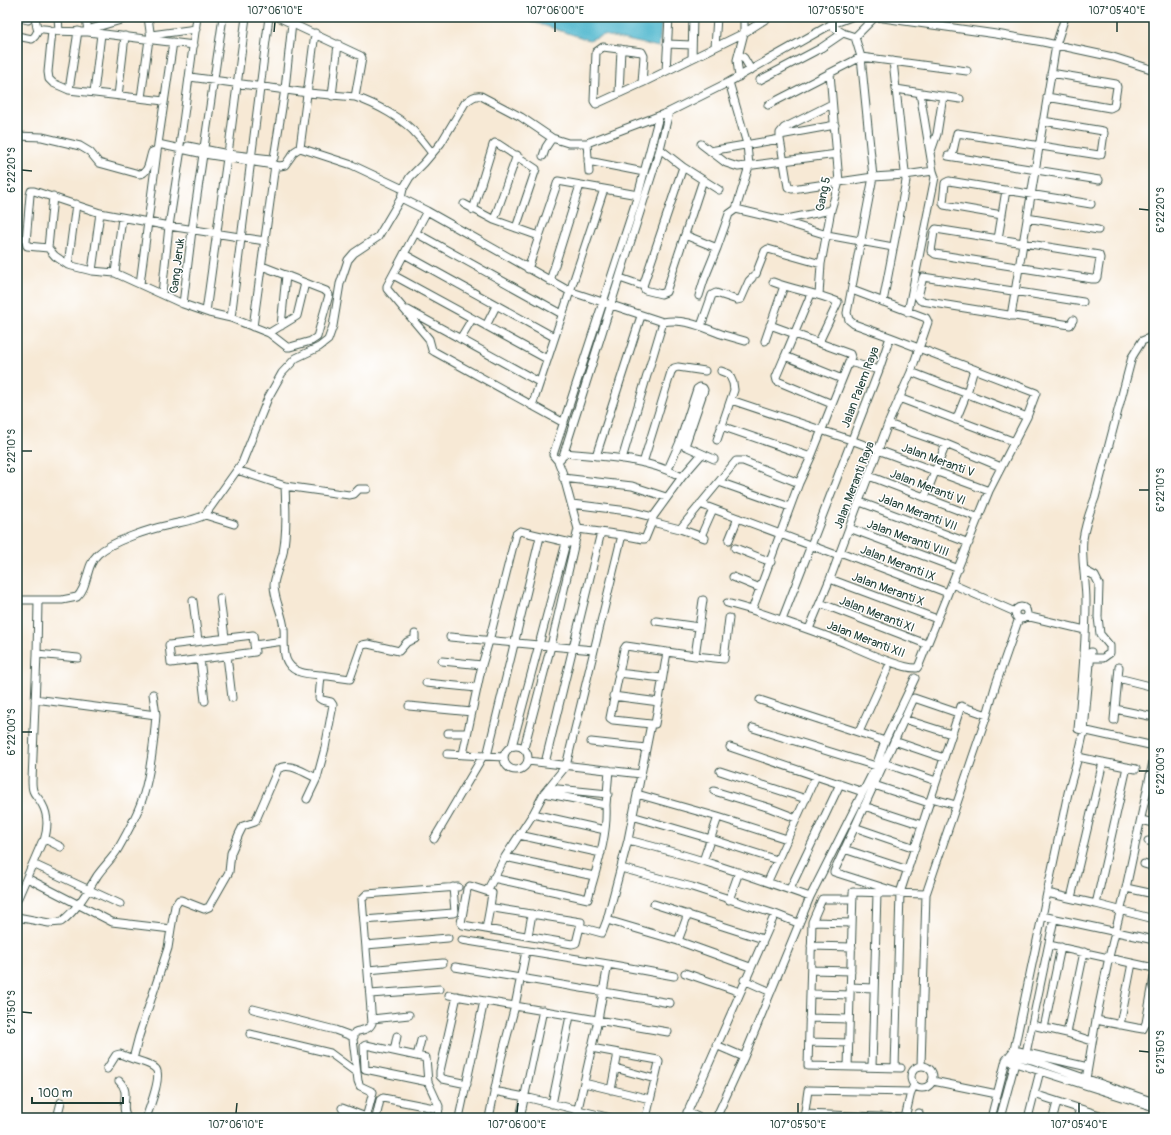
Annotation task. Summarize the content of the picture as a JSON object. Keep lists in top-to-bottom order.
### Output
{
  "streets": {
    "street": [
      "Gang 5",
      "Gang Jeruk",
      "Jalan Palem Raya",
      "Jalan Meranti V",
      "Jalan Meranti Raya",
      "Jalan Meranti VI",
      "Jalan Meranti VII",
      "Jalan Meranti VIII",
      "Jalan Meranti IX",
      "Jalan Meranti X",
      "Jalan Meranti XI",
      "Jalan Meranti XII"
    ]
  },
  "crossings": [
    ["Jalan Palem Raya", "Jalan Meranti V"],
    ["Jalan Palem Raya", "Jalan Meranti IX"],
    ["Jalan Palem Raya", "Jalan Meranti XII"],
    ["Jalan Meranti V", "Jalan Meranti Raya"],
    ["Jalan Meranti Raya", "Jalan Meranti VI"],
    ["Jalan Meranti Raya", "Jalan Meranti VII"],
    ["Jalan Meranti Raya", "Jalan Meranti VIII"],
    ["Jalan Meranti Raya", "Jalan Meranti IX"],
    ["Jalan Meranti Raya", "Jalan Meranti X"],
    ["Jalan Meranti Raya", "Jalan Meranti XI"],
    ["Jalan Meranti Raya", "Jalan Meranti XII"],
    ["Jalan Meranti XI", "Jalan Meranti XII"]
  ],
  "scale_bar": "100 m",
  "coordinates": [
    "107°06'10\"E",
    "107°06'00\"E",
    "107°05'50\"E",
    "107°05'40\"E",
    "6°22'20\"S",
    "6°22'10\"S",
    "6°22'00\"S",
    "6°21'50\"S"
  ]
}
